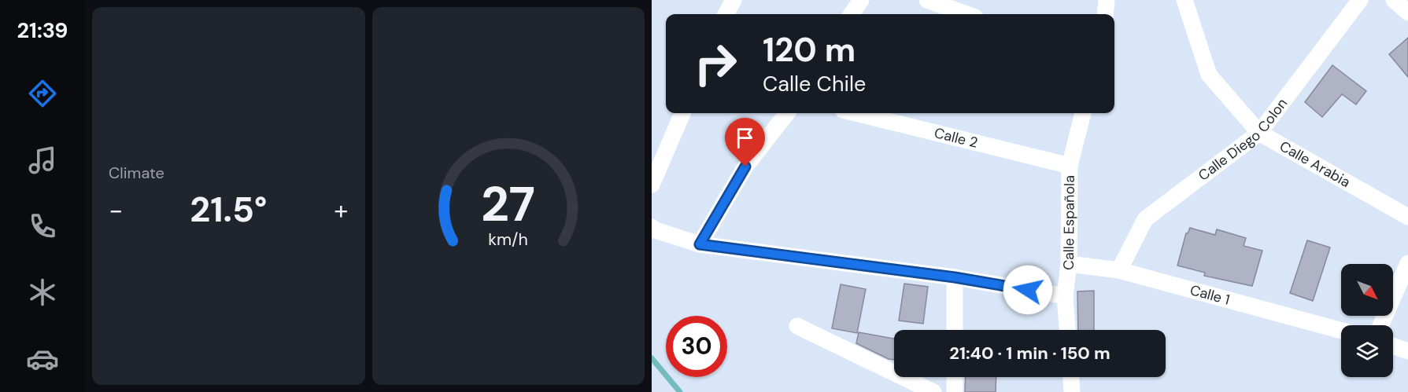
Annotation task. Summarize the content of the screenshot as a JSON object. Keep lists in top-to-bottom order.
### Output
{
  "streets": {
    "street": [
      "Calle 2",
      "Calle Diego Colon",
      "Calle Arabia",
      "Calle Española",
      "Calle 1"
    ]
  },
  "crossings": [
    ["Calle 2", "Calle Española"],
    ["Calle Diego Colon", "Calle Arabia"],
    ["Calle Diego Colon", "Calle 1"],
    ["Calle Española", "Calle 1"]
  ],
  "north": "bottom right",
  "page": {
    "tabs": "21:39",
    "tile": "Climate",
    "turn": ["120 m", "Calle Chile"],
    "heat": ["−", "21.5°", "+"],
    "limit": "30",
    "trip": "21:40 · 1 min · 150 m",
    "gauge": ["27", "km/h"]
  }
}
